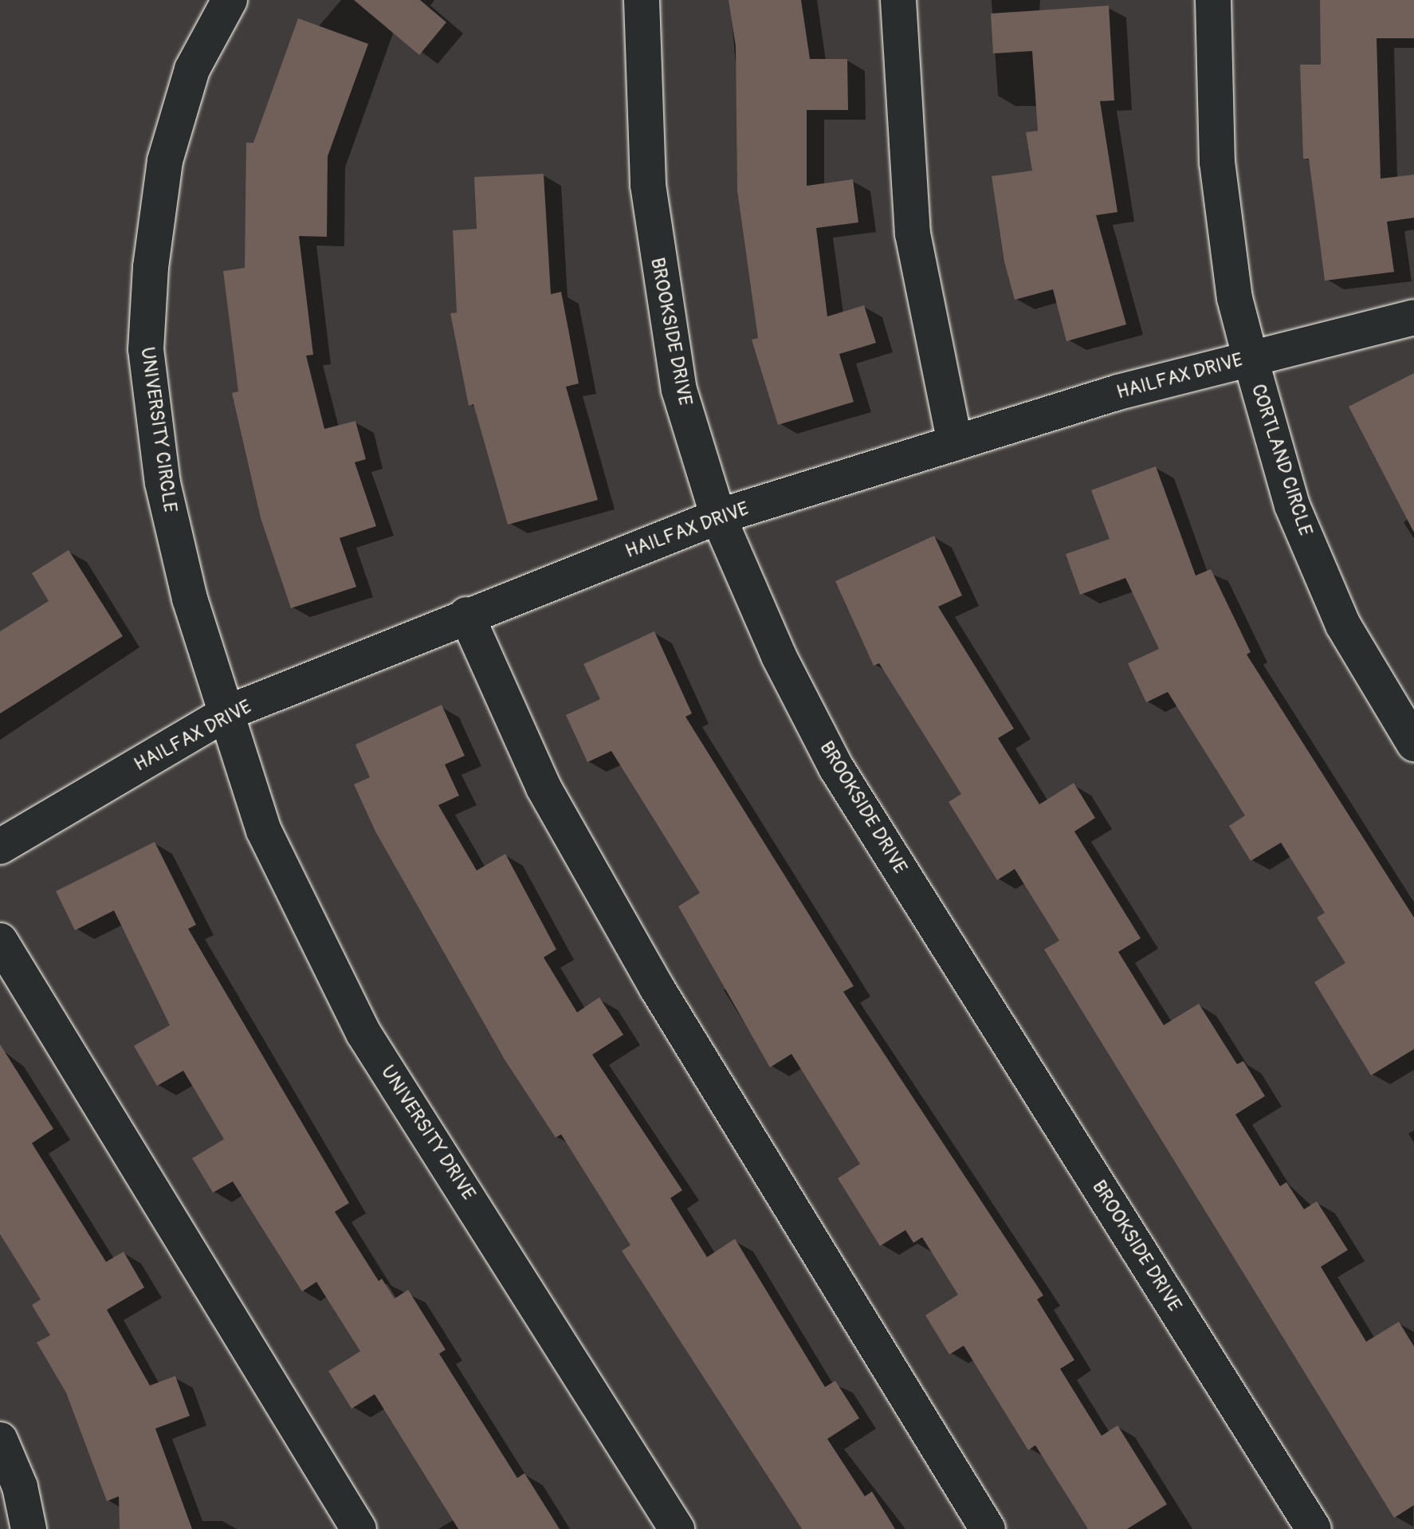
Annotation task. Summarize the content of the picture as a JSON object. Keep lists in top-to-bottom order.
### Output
{
  "streets": {
    "street": [
      "BROOKSIDE DRIVE",
      "HAILFAX DRIVE",
      "UNIVERSITY CIRCLE",
      "CORTLAND CIRCLE",
      "UNIVERSITY DRIVE"
    ]
  },
  "crossings": [
    ["BROOKSIDE DRIVE", "HAILFAX DRIVE"],
    ["HAILFAX DRIVE", "UNIVERSITY CIRCLE"],
    ["HAILFAX DRIVE", "CORTLAND CIRCLE"],
    ["HAILFAX DRIVE", "UNIVERSITY DRIVE"],
    ["UNIVERSITY CIRCLE", "UNIVERSITY DRIVE"]
  ]
}
